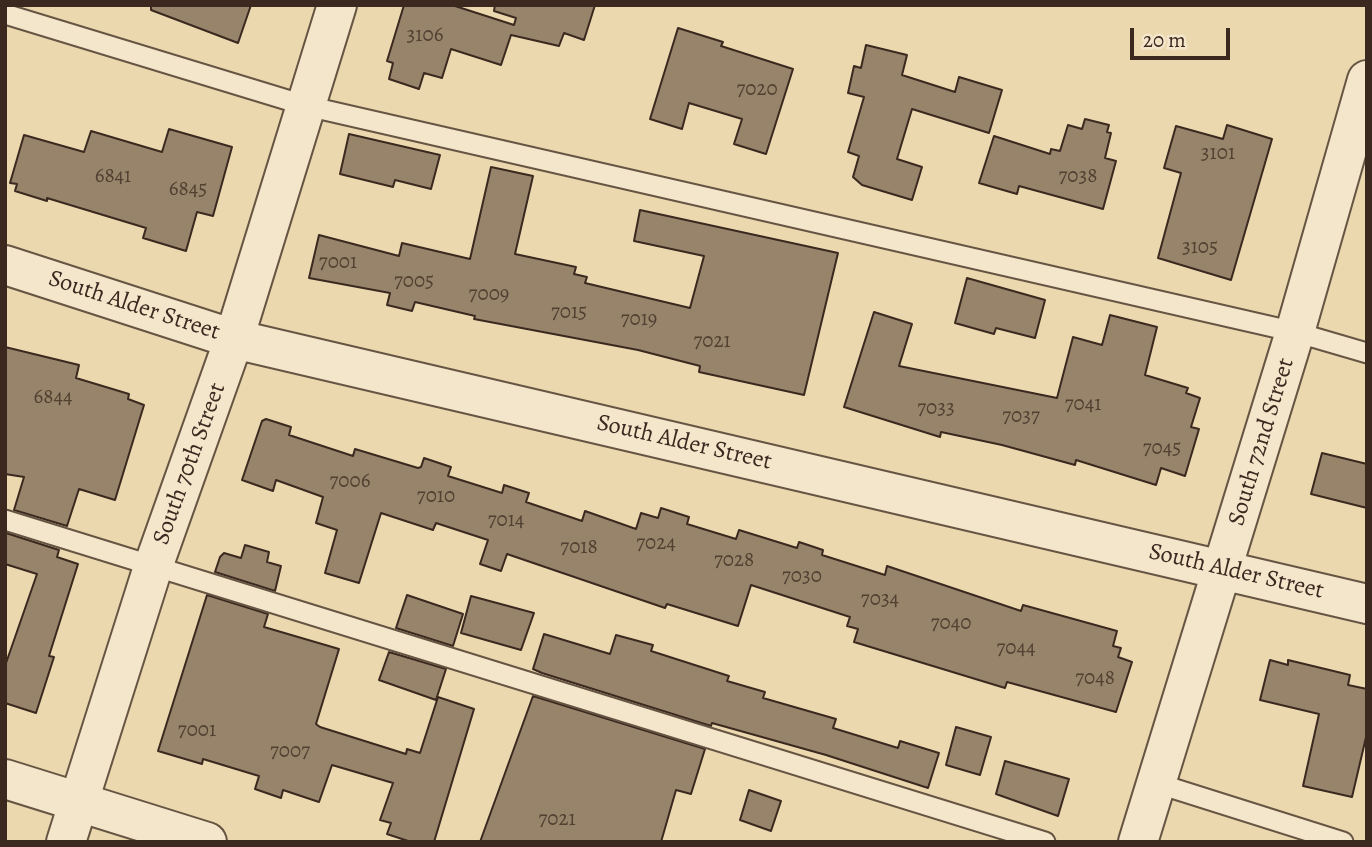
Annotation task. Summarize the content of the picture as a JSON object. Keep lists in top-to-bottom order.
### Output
{
  "streets": {
    "street": ["South Alder Street", "South 72nd Street", "South 70th Street"]
  },
  "crossings": [
    ["South Alder Street", "South 72nd Street"],
    ["South Alder Street", "South 70th Street"]
  ],
  "house_numbers": [
    "3106",
    "7020",
    "3101",
    "6841",
    "7038",
    "6845",
    "3105",
    "7001",
    "7005",
    "7009",
    "7015",
    "7019",
    "7021",
    "6844",
    "7041",
    "7033",
    "7037",
    "7045",
    "7006",
    "7010",
    "7014",
    "7024",
    "7018",
    "7028",
    "7030",
    "7034",
    "7040",
    "7044",
    "7048",
    "7001",
    "7007",
    "7021"
  ],
  "scale_bar": "20 m"
}
